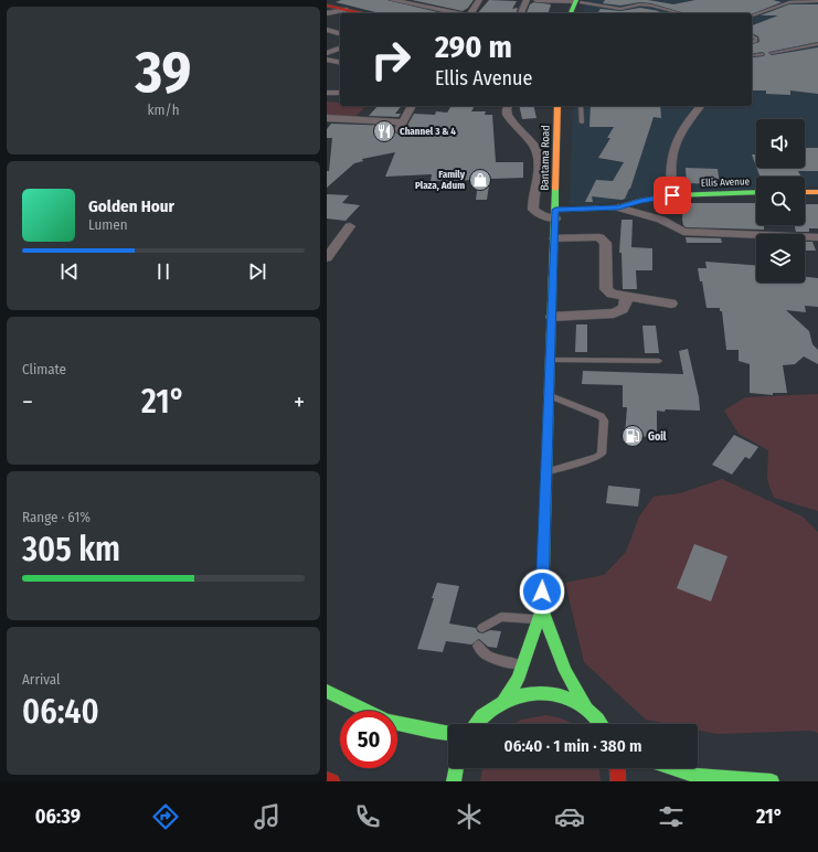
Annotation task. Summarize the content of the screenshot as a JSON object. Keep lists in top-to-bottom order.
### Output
{
  "streets": {
    "main road": ["Bantama Road", "Ellis Avenue"]
  },
  "crossings": [
    ["Bantama Road", "Ellis Avenue"]
  ],
  "places": {
    "restaurant": ["Channel 3 & 4"],
    "shop": ["Family Plaza, Adum"],
    "fuel station": ["Goil"]
  },
  "page": {
    "tile": [
      ["39", "km/h"],
      "Climate",
      ["Range · 61%", "305 km"],
      ["Arrival", "06:40"]
    ],
    "turn": ["290 m", "Ellis Avenue"],
    "song": ["Golden Hour", "Lumen"],
    "heat": ["−", "21°", "+"],
    "limit": "50",
    "trip": "06:40 · 1 min · 380 m",
    "tabs": ["06:39", "21°"]
  }
}
